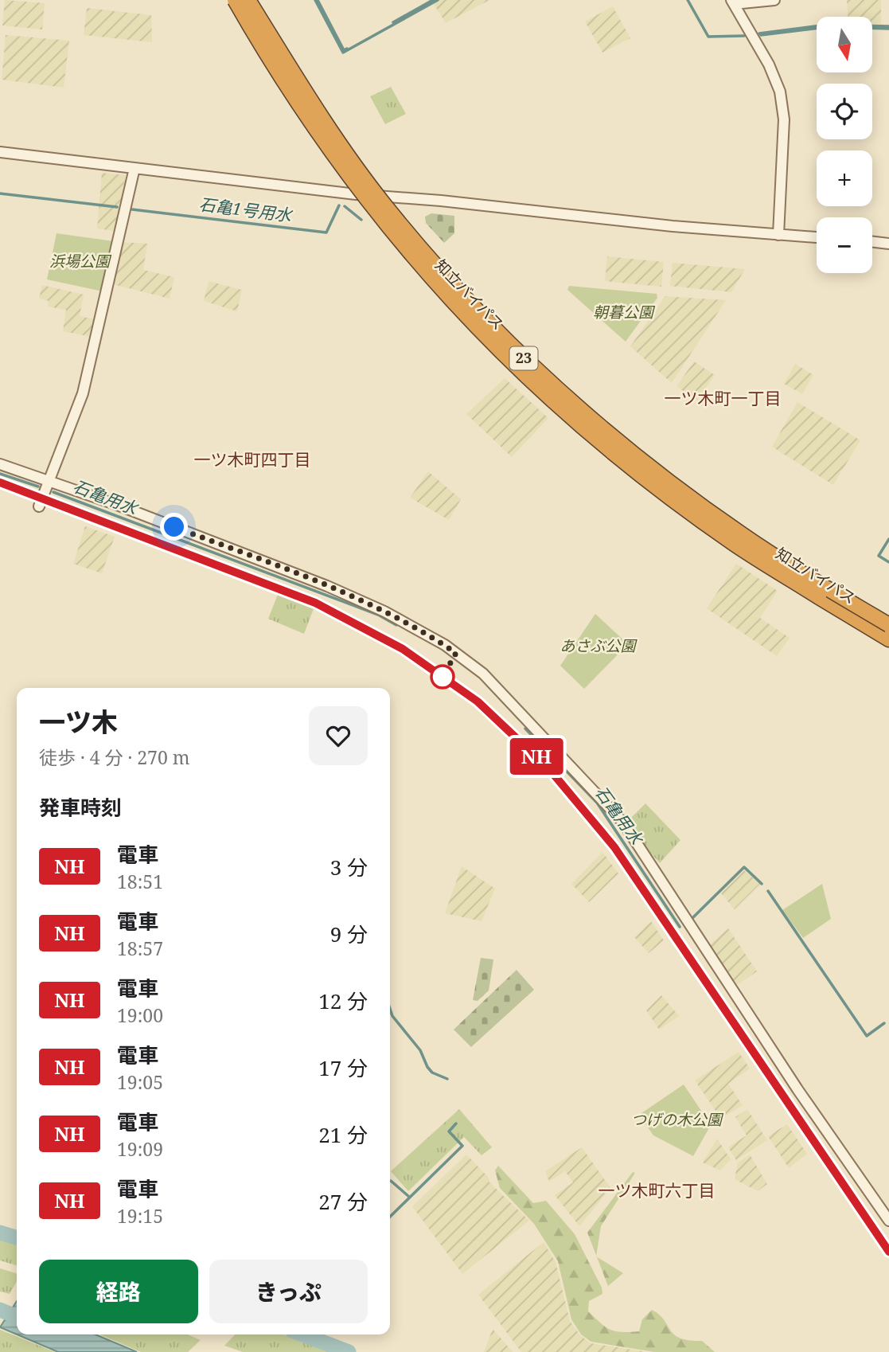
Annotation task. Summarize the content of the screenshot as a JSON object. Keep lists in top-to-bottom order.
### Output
{
  "streets": {
    "highway": ["知立バイパス", "23"]
  },
  "districts": ["一ツ木町一丁目", "一ツ木町四丁目", "一ツ木町六丁目"],
  "water": ["石亀1号用水", "石亀用水"],
  "parks": [
    "浜場公園",
    "朝暮公園",
    "あさぶ公園",
    "つげの木公園"
  ],
  "north": "bottom",
  "page": {
    "on_map": "NH",
    "map_buttons": ["+", "−"],
    "heading": [
      ["一ツ木", "徒歩 · 4 分 · 270 m"],
      "発車時刻"
    ],
    "list": [
      {
        "mark": "NH",
        "name": "電車",
        "note": "18:51",
        "value": "3 分"
      },
      {
        "mark": "NH",
        "name": "電車",
        "note": "18:57",
        "value": "9 分"
      },
      {
        "mark": "NH",
        "name": "電車",
        "note": "19:00",
        "value": "12 分"
      },
      {
        "mark": "NH",
        "name": "電車",
        "note": "19:05",
        "value": "17 分"
      },
      {
        "mark": "NH",
        "name": "電車",
        "note": "19:09",
        "value": "21 分"
      },
      {
        "mark": "NH",
        "name": "電車",
        "note": "19:15",
        "value": "27 分"
      }
    ],
    "buttons": ["経路", "きっぷ"]
  }
}
